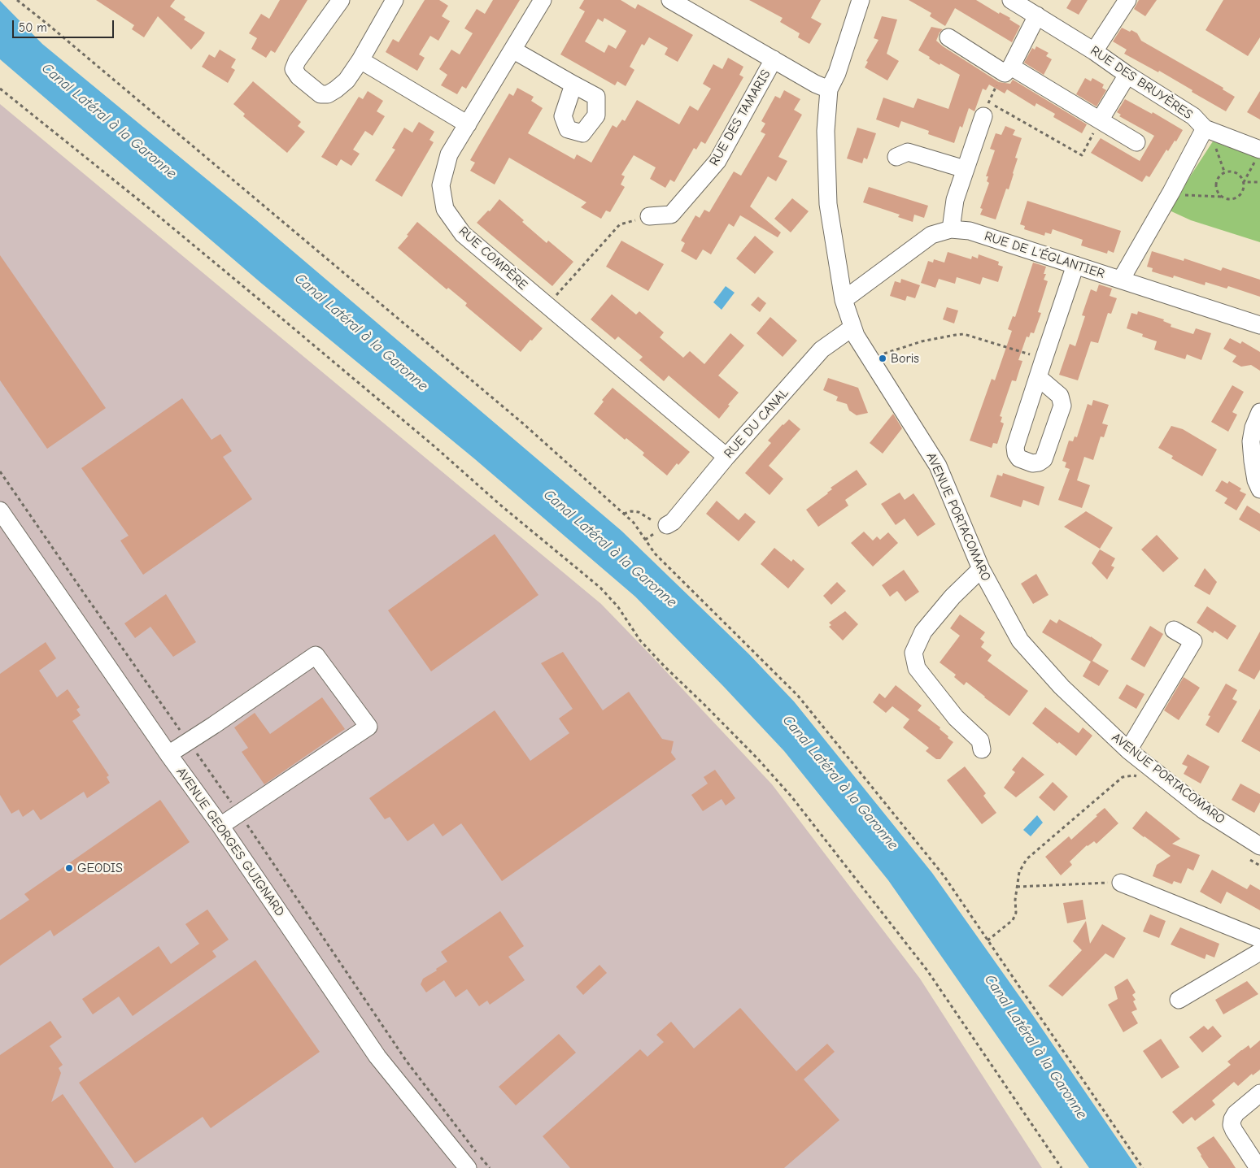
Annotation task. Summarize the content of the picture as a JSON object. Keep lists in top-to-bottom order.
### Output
{
  "streets": {
    "street": [
      "RUE DES BRUYÈRES",
      "RUE DES TAMARIS",
      "RUE DE L'ÉGLANTIER",
      "RUE COMPÈRE",
      "RUE DU CANAL",
      "AVENUE PORTACOMARO",
      "AVENUE GEORGES GUIGNARD"
    ]
  },
  "crossings": [
    ["RUE DES BRUYÈRES", "RUE DE L'ÉGLANTIER"],
    ["RUE DE L'ÉGLANTIER", "AVENUE PORTACOMARO"],
    ["RUE COMPÈRE", "RUE DU CANAL"],
    ["RUE DU CANAL", "AVENUE PORTACOMARO"]
  ],
  "water": ["Canal Latéral à la Garonne"],
  "places": ["Boris", "GEODIS"],
  "scale_bar": "50 m"
}
